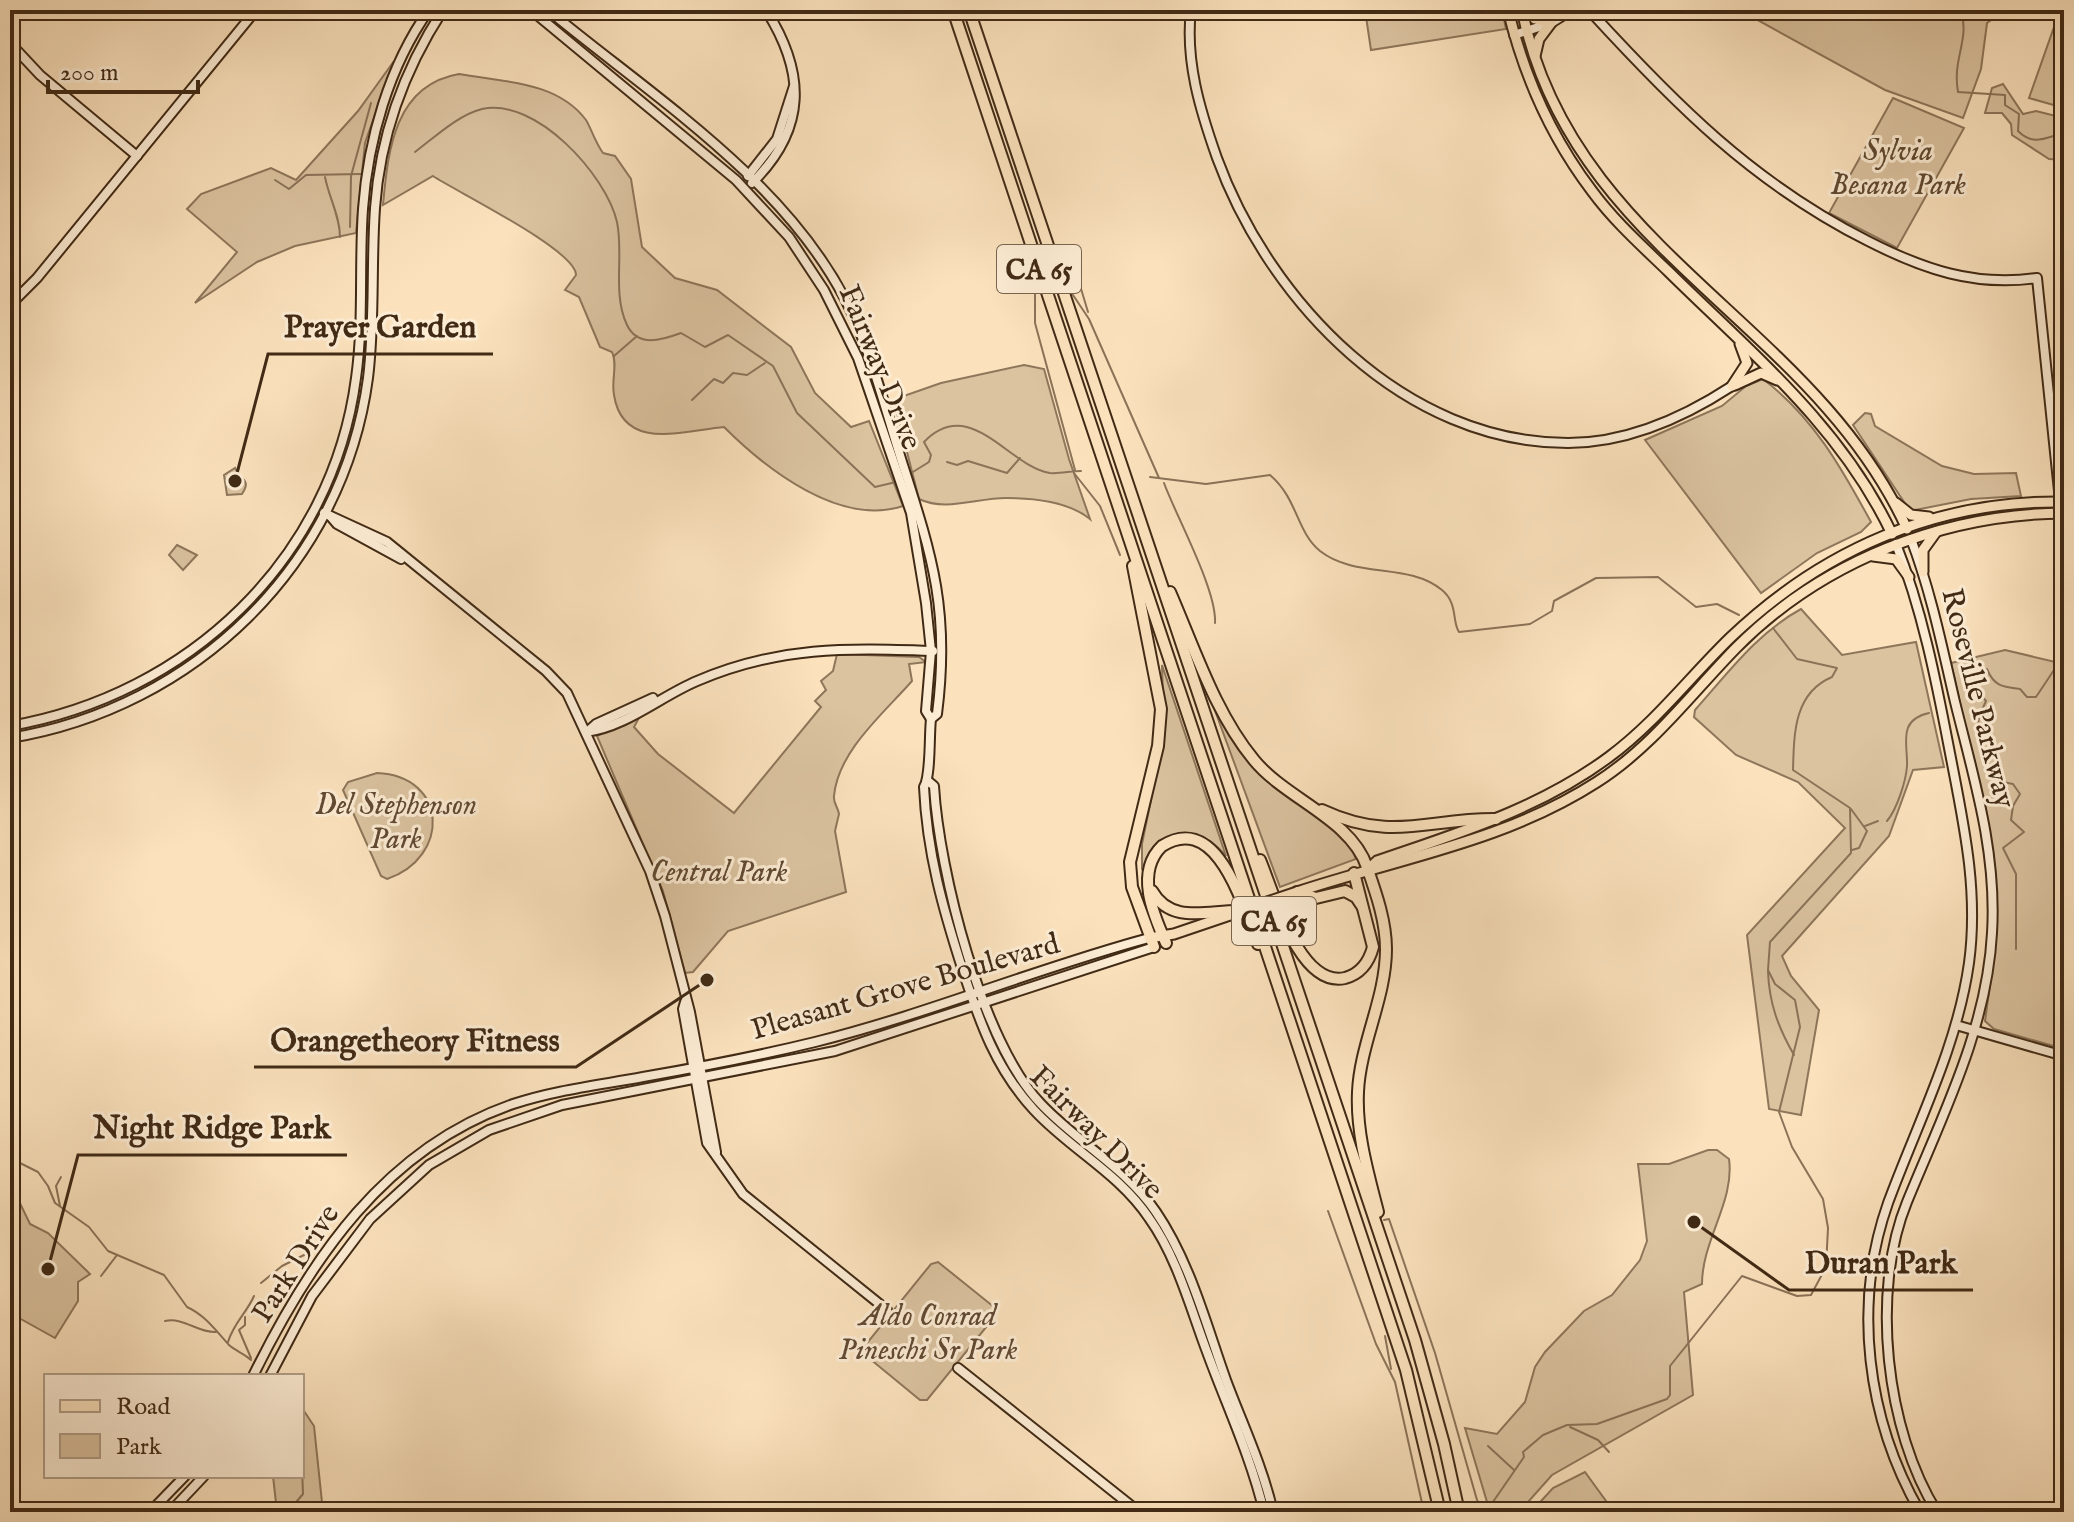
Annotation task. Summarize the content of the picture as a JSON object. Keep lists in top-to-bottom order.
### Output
{
  "streets": {
    "highway": ["CA 65"],
    "main road": [
      "Fairway Drive",
      "Roseville Parkway",
      "Pleasant Grove Boulevard",
      "Park Drive"
    ]
  },
  "crossings": [
    ["Fairway Drive", "Pleasant Grove Boulevard"],
    ["Pleasant Grove Boulevard", "Park Drive"]
  ],
  "parks": [
    "Sylvia Besana Park",
    "Del Stephenson Park",
    "Central Park",
    "Aldo Conrad Pineschi Sr Park"
  ],
  "places": [
    "Prayer Garden",
    "Orangetheory Fitness",
    "Duran Park",
    "Night Ridge Park"
  ],
  "legend": ["Road", "Park"],
  "scale_bar": "200 m"
}
